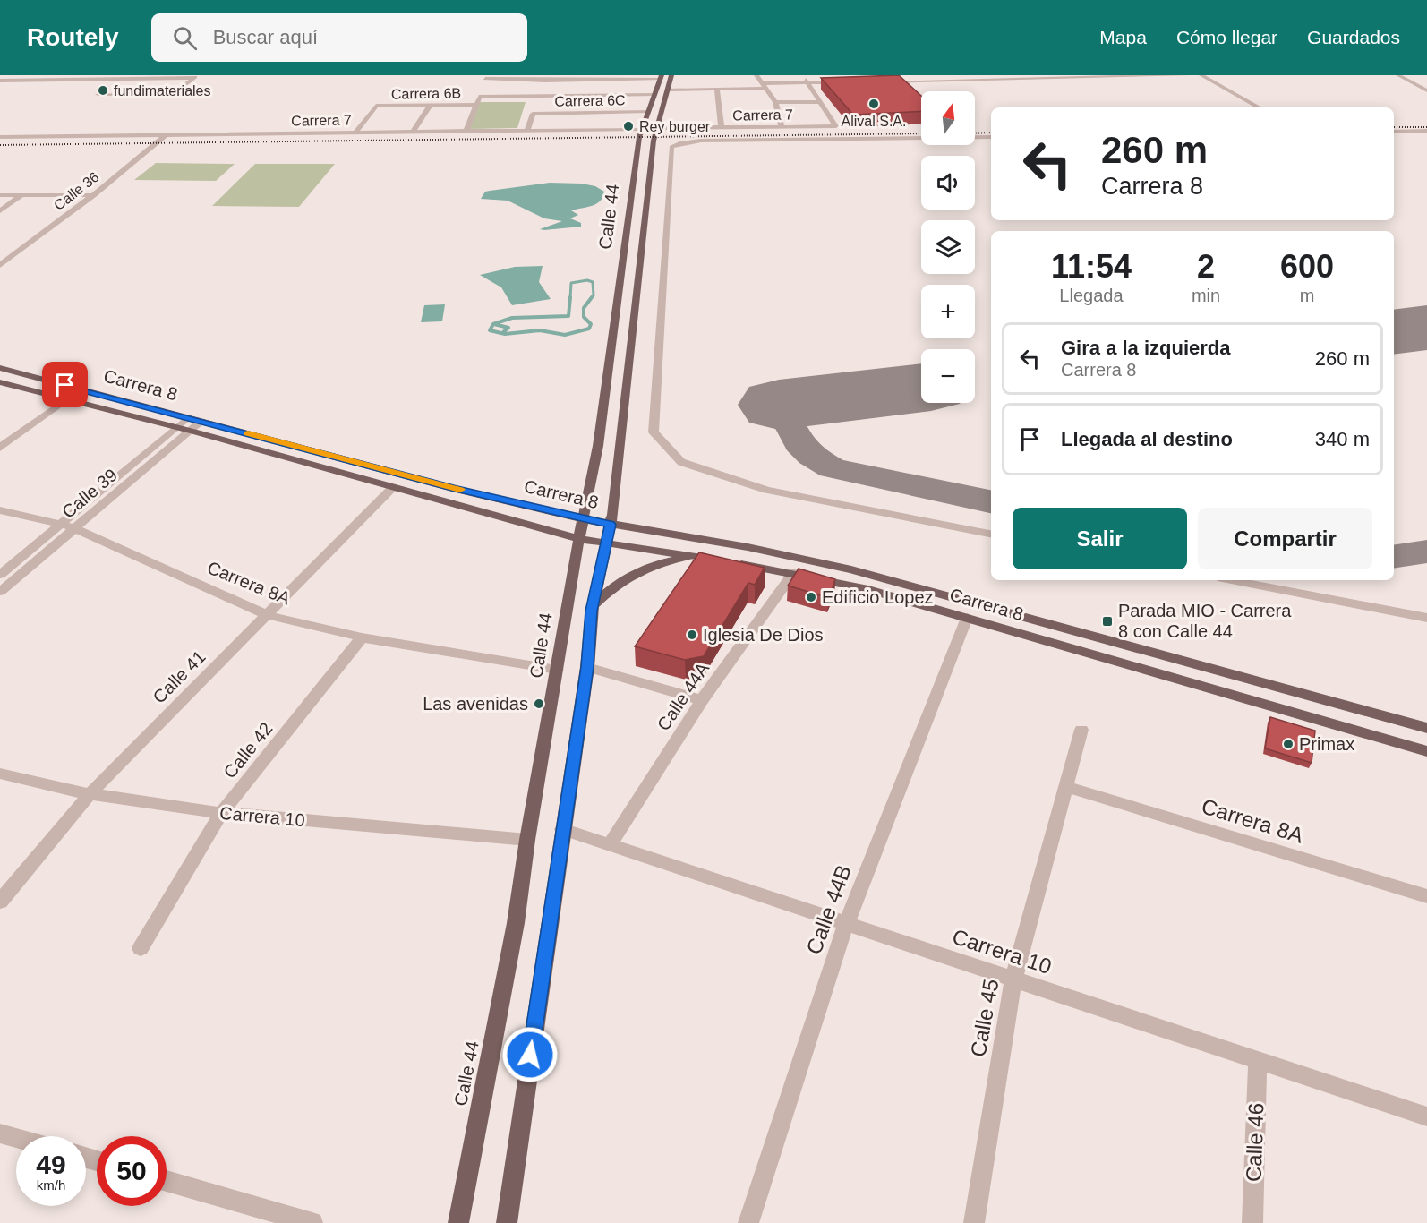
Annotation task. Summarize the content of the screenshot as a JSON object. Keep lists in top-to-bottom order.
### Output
{
  "streets": {
    "main road": ["Calle 44", "Carrera 8"],
    "street": [
      "Carrera 6B",
      "Carrera 6C",
      "Carrera 7",
      "Calle 36",
      "Calle 39",
      "Carrera 8A",
      "Calle 41",
      "Calle 44A",
      "Calle 42",
      "Carrera 10",
      "Calle 44B",
      "Calle 45",
      "Calle 46"
    ]
  },
  "crossings": [
    ["Carrera 6B", "Carrera 7"],
    ["Carrera 6B", "Calle 44"],
    ["Carrera 6C", "Carrera 7"],
    ["Carrera 6C", "Calle 44"],
    ["Carrera 7", "Calle 36"],
    ["Carrera 7", "Calle 44"],
    ["Calle 44", "Carrera 8"],
    ["Calle 44", "Carrera 8A"],
    ["Calle 44", "Carrera 10"],
    ["Carrera 8", "Calle 39"],
    ["Carrera 8", "Calle 41"],
    ["Carrera 8", "Calle 44A"],
    ["Carrera 8", "Calle 44B"],
    ["Calle 39", "Carrera 8A"],
    ["Carrera 8A", "Calle 41"],
    ["Carrera 8A", "Calle 42"],
    ["Carrera 8A", "Calle 45"],
    ["Calle 41", "Carrera 10"],
    ["Calle 44A", "Carrera 10"],
    ["Calle 42", "Carrera 10"],
    ["Carrera 10", "Calle 44B"],
    ["Carrera 10", "Calle 45"],
    ["Carrera 10", "Calle 46"]
  ],
  "places": {
    "other": [
      "fundimateriales",
      "Alival S.A.",
      "Rey burger",
      "Edificio Lopez",
      "Iglesia De Dios",
      "Las avenidas",
      "Primax"
    ],
    "transit": ["Parada MIO - Carrera 8 con Calle 44"]
  },
  "north": "top",
  "page": {
    "header": "Routely",
    "search": "Buscar aquí",
    "nav": ["Mapa", "Cómo llegar", "Guardados"],
    "map_buttons": ["+", "−"],
    "turn": ["260 m", "Carrera 8"],
    "eta": [
      "11:54",
      "Llegada",
      "2",
      "min",
      "600",
      "m"
    ],
    "list": [
      {
        "name": "Gira a la izquierda",
        "note": "Carrera 8",
        "value": "260 m"
      },
      {
        "name": "Llegada al destino",
        "value": "340 m"
      }
    ],
    "buttons": ["Salir", "Compartir"],
    "speed": "49 km/h",
    "limit": "50"
  }
}
